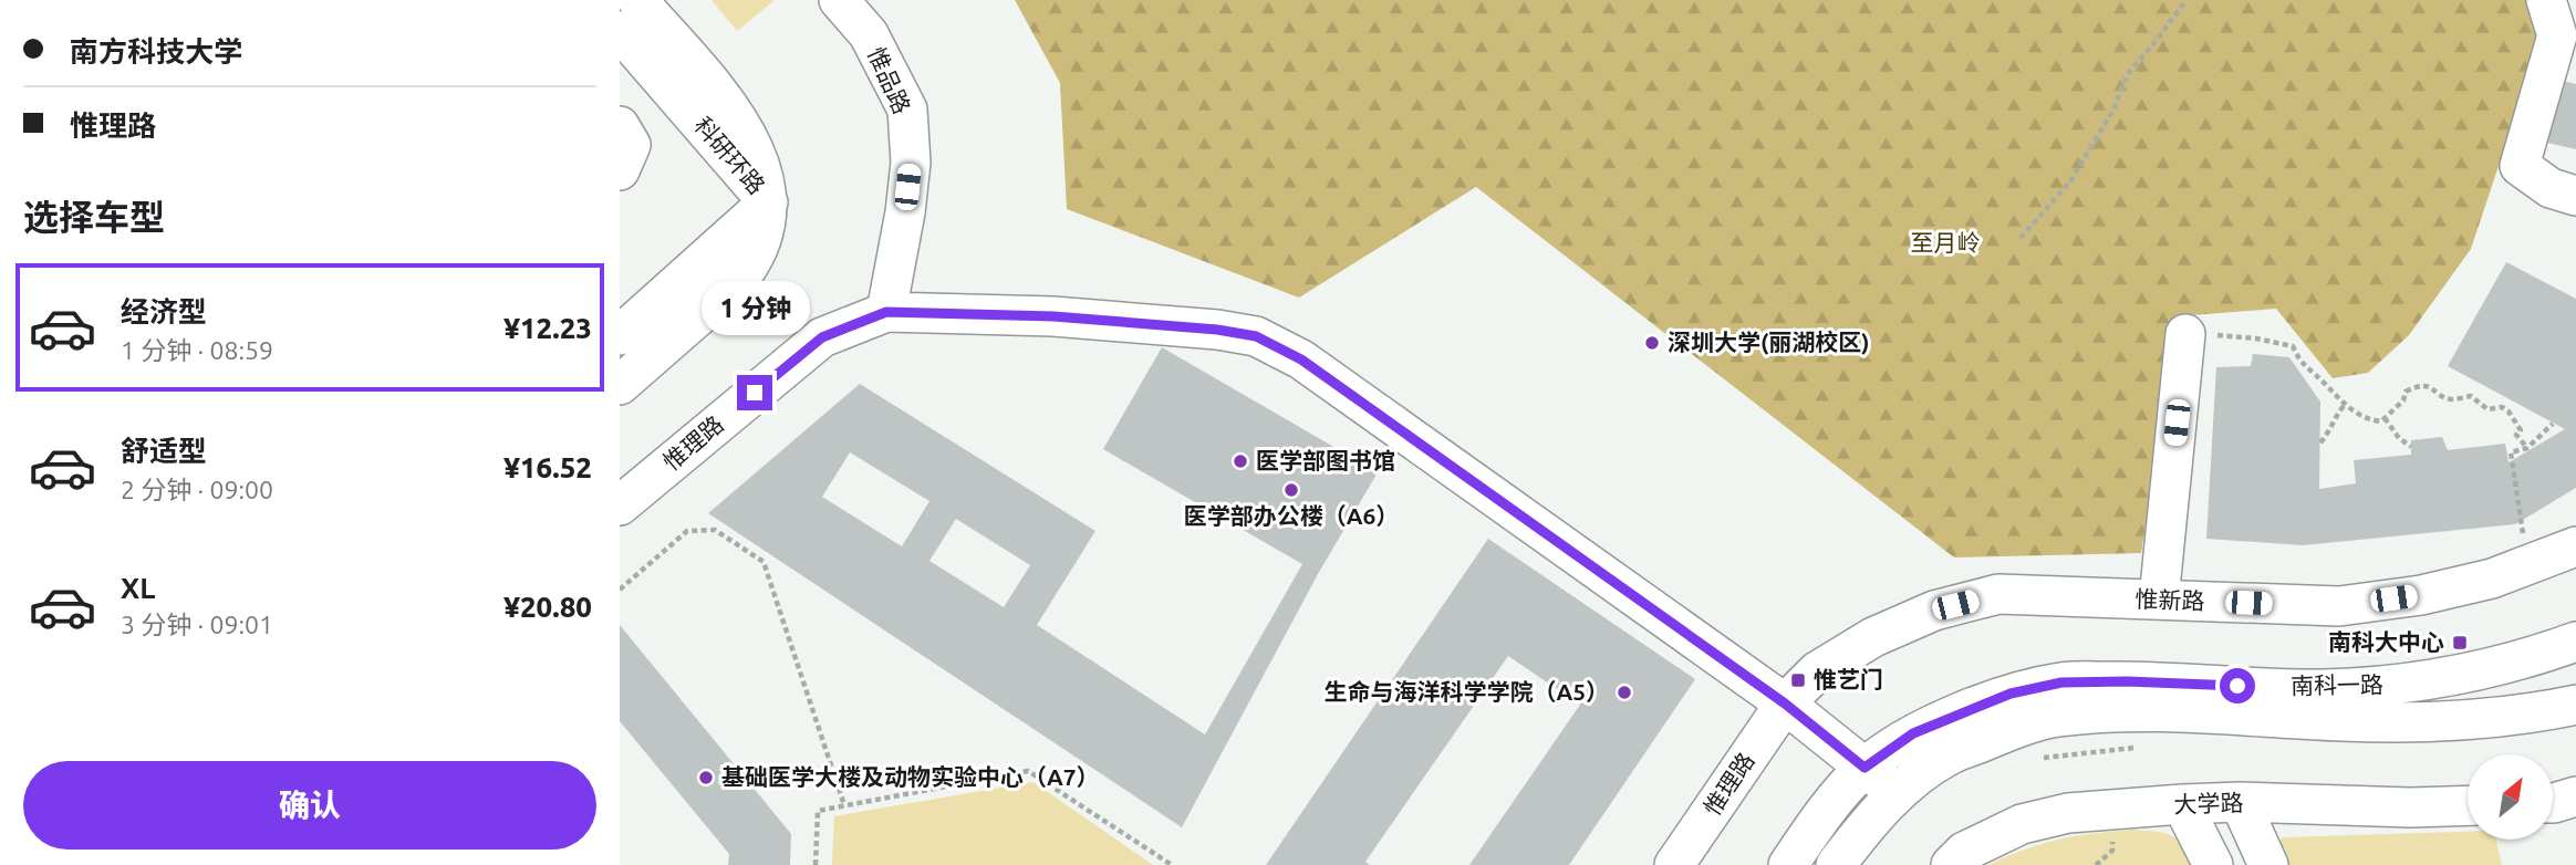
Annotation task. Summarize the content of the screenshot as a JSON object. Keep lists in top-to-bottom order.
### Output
{
  "streets": {
    "street": [
      "惟品路",
      "科研环路",
      "惟理路",
      "惟新路",
      "南科一路",
      "大学路"
    ]
  },
  "crossings": [
    ["惟品路", "惟理路"],
    ["惟理路", "惟新路"]
  ],
  "parks": ["至月岭"],
  "places": {
    "other": [
      "深圳大学(丽湖校区)",
      "医学部图书馆",
      "医学部办公楼（A6）",
      "生命与海洋科学学院（A5）",
      "基础医学大楼及动物实验中心（A7）"
    ],
    "transit": ["南科大中心", "惟艺门"]
  },
  "north": "top right",
  "page": {
    "banner": ["南方科技大学", "惟理路"],
    "heading": "选择车型",
    "list": [
      {
        "name": "经济型",
        "note": "1 分钟 · 08:59",
        "value": "¥12.23"
      },
      {
        "name": "舒适型",
        "note": "2 分钟 · 09:00",
        "value": "¥16.52"
      },
      {
        "name": "XL",
        "note": "3 分钟 · 09:01",
        "value": "¥20.80"
      }
    ],
    "bubble": "1 分钟",
    "buttons": "确认"
  }
}
